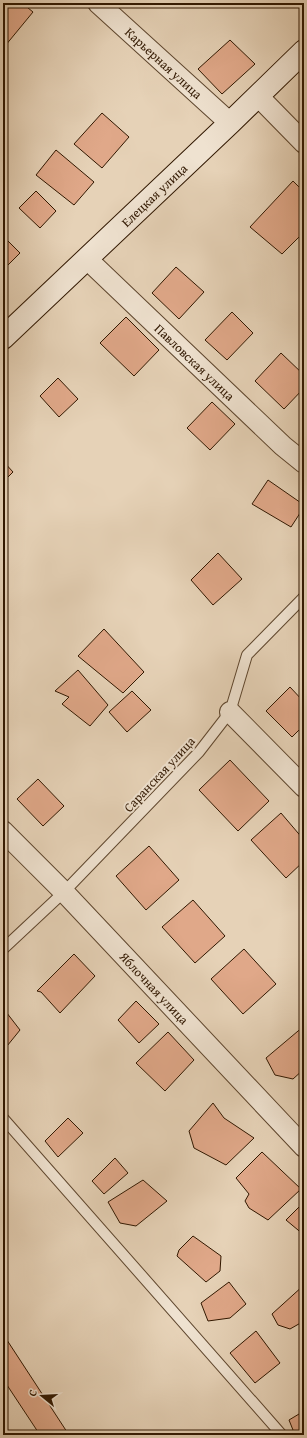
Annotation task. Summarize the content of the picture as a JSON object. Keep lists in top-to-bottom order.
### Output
{
  "streets": {
    "main road": ["Елецкая улица"],
    "street": ["Карьерная улица", "Павловская улица", "Яблочная улица"],
    "lane": ["Саранская улица"]
  },
  "crossings": [
    ["Карьерная улица", "Елецкая улица"],
    ["Елецкая улица", "Павловская улица"],
    ["Саранская улица", "Яблочная улица"]
  ],
  "north": "left"
}
